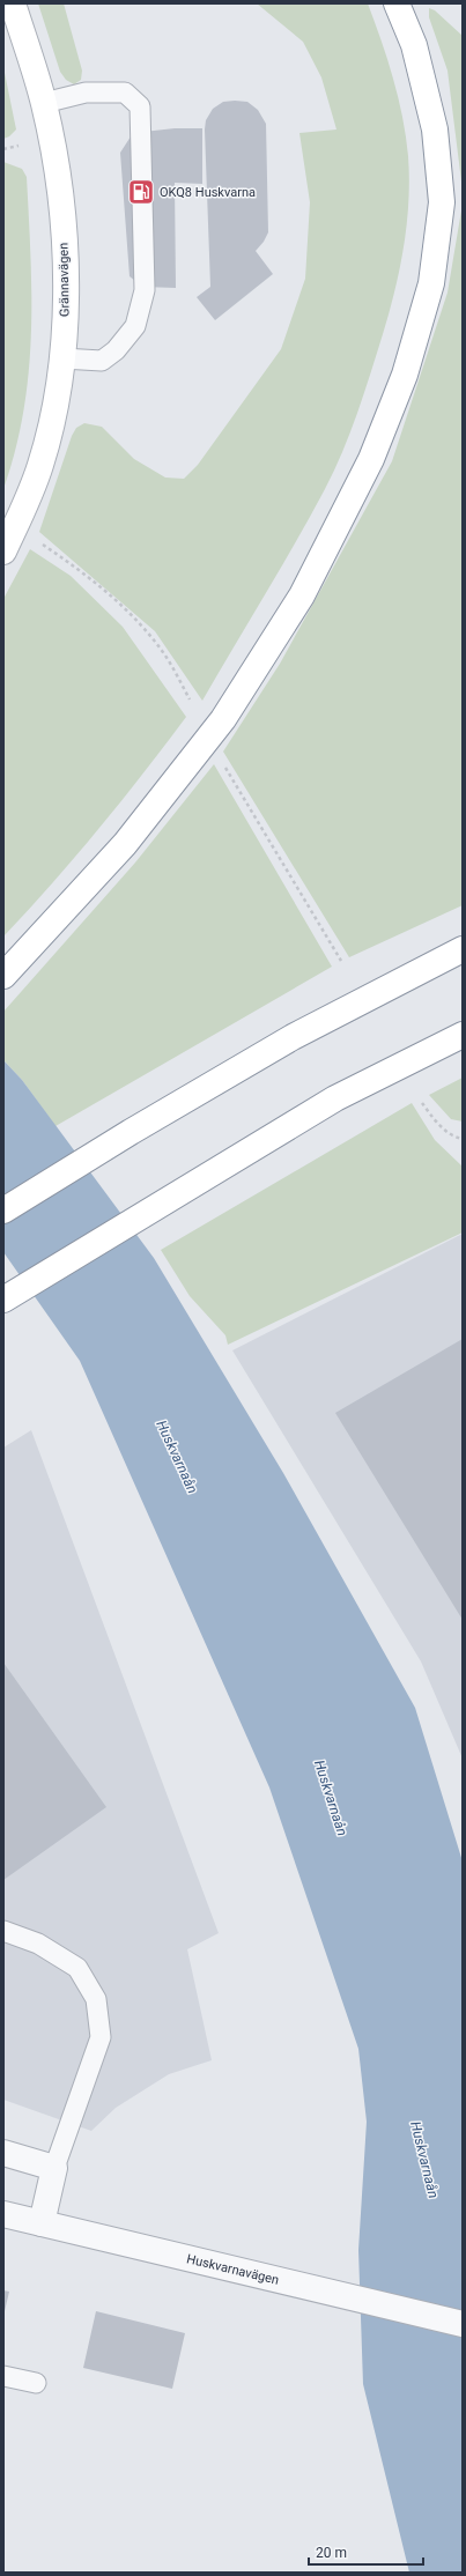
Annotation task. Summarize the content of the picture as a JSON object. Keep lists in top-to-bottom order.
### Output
{
  "streets": {
    "main road": ["Grännavägen"],
    "street": ["Huskvarnavägen"]
  },
  "water": ["Huskvarnaån"],
  "places": {
    "fuel station": ["OKQ8 Huskvarna"]
  },
  "scale_bar": "20 m"
}
